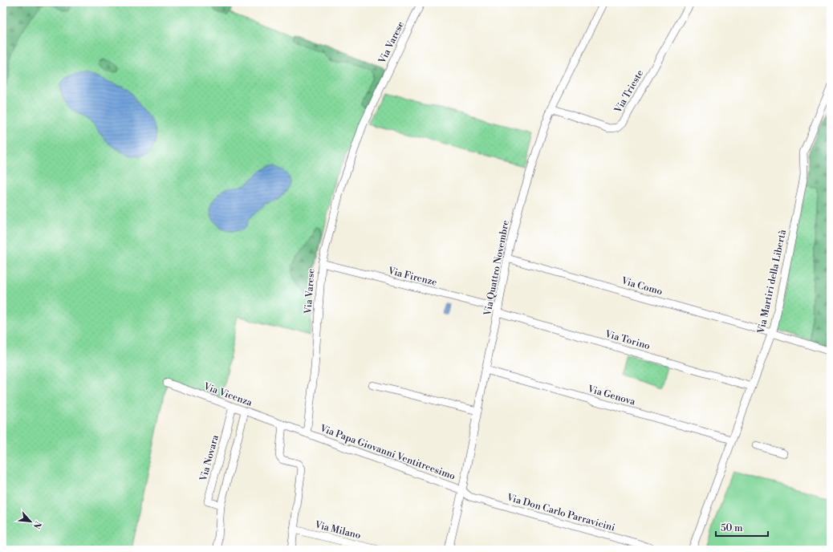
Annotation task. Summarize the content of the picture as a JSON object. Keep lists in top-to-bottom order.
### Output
{
  "streets": {
    "street": [
      "Via Varese",
      "Via Trieste",
      "Via Quattro Novembre",
      "Via Firenze",
      "Via Martiri della Libertà",
      "Via Como",
      "Via Torino",
      "Via Vicenza",
      "Via Genova",
      "Via Papa Giovanni Ventitreesimo",
      "Via Novara",
      "Via Don Carlo Parravicini",
      "Via Milano"
    ]
  },
  "crossings": [
    ["Via Varese", "Via Firenze"],
    ["Via Varese", "Via Papa Giovanni Ventitreesimo"],
    ["Via Trieste", "Via Quattro Novembre"],
    ["Via Quattro Novembre", "Via Firenze"],
    ["Via Quattro Novembre", "Via Como"],
    ["Via Quattro Novembre", "Via Torino"],
    ["Via Quattro Novembre", "Via Genova"],
    ["Via Quattro Novembre", "Via Papa Giovanni Ventitreesimo"],
    ["Via Quattro Novembre", "Via Don Carlo Parravicini"],
    ["Via Firenze", "Via Torino"],
    ["Via Martiri della Libertà", "Via Como"],
    ["Via Martiri della Libertà", "Via Torino"],
    ["Via Martiri della Libertà", "Via Genova"],
    ["Via Vicenza", "Via Novara"],
    ["Via Papa Giovanni Ventitreesimo", "Via Don Carlo Parravicini"]
  ],
  "scale_bar": "50 m",
  "north": "bottom right"
}
